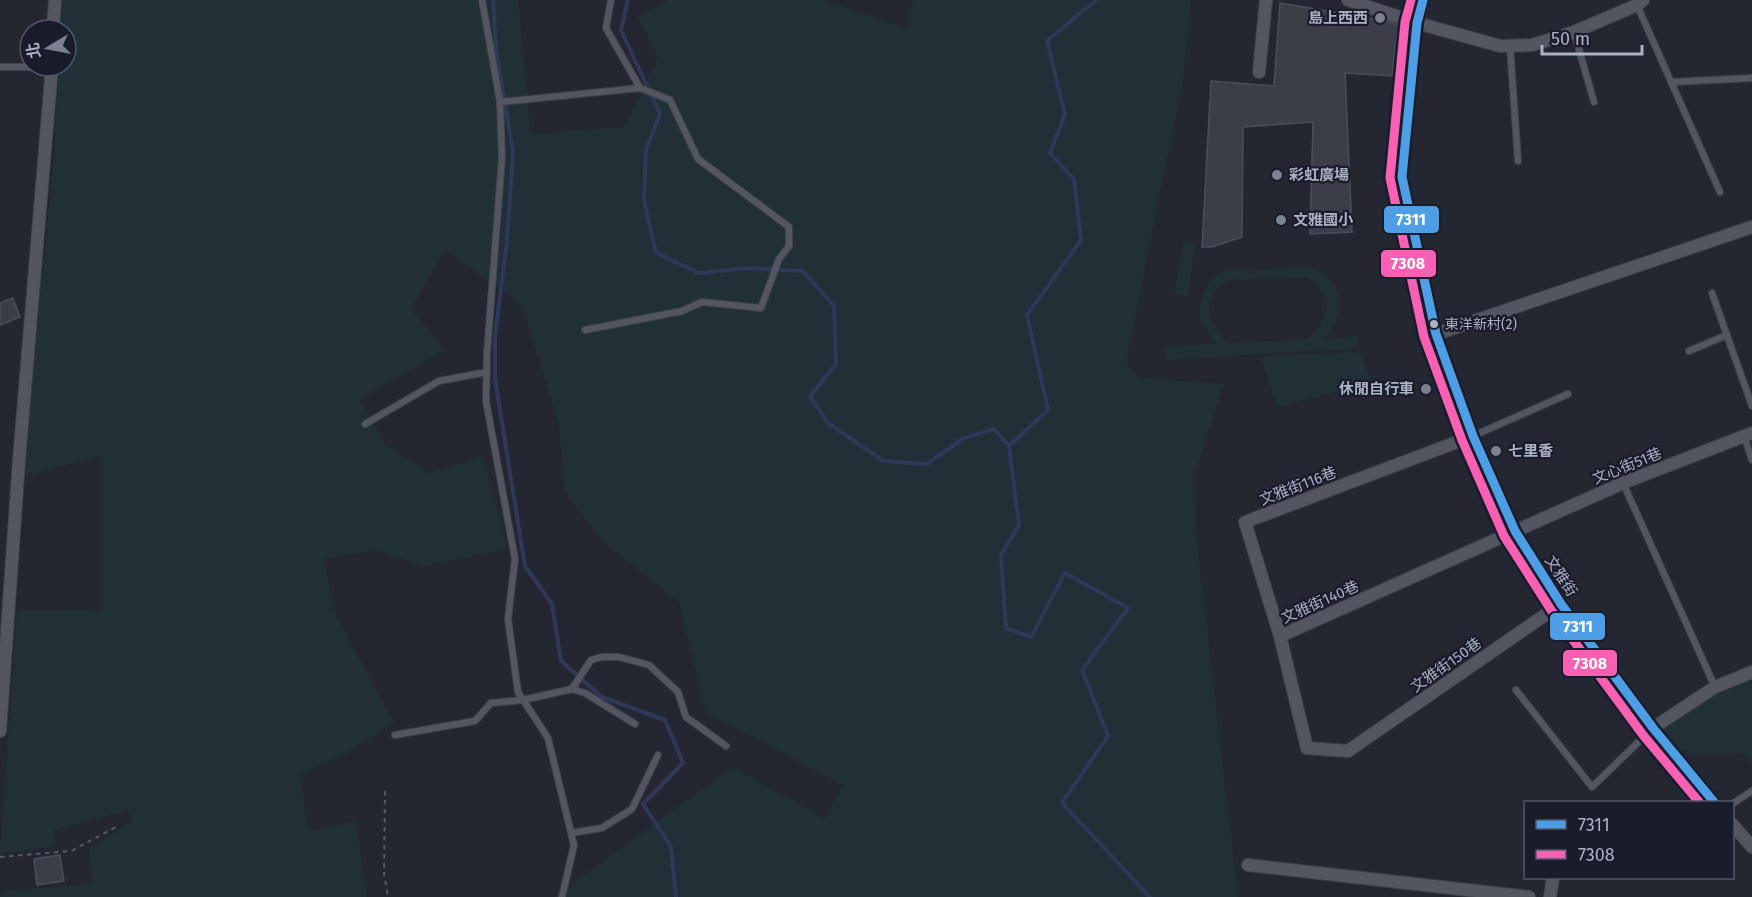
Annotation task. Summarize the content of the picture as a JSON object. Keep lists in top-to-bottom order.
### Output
{
  "streets": {
    "street": [
      "文心街51巷",
      "文雅街116巷",
      "文雅街",
      "文雅街140巷",
      "文雅街150巷"
    ]
  },
  "crossings": [
    ["文心街51巷", "文雅街"],
    ["文心街51巷", "文雅街140巷"],
    ["文雅街116巷", "文雅街"],
    ["文雅街116巷", "文雅街140巷"],
    ["文雅街", "文雅街140巷"],
    ["文雅街", "文雅街150巷"],
    ["文雅街140巷", "文雅街150巷"]
  ],
  "places": [
    "島上西西",
    "彩虹廣場",
    "文雅國小",
    "東洋新村(2)",
    "休閒自行車",
    "七里香"
  ],
  "lines": ["transit line 7311", "transit line 7308"],
  "legend": ["7311", "7308"],
  "scale_bar": "50 m",
  "north": "left"
}
